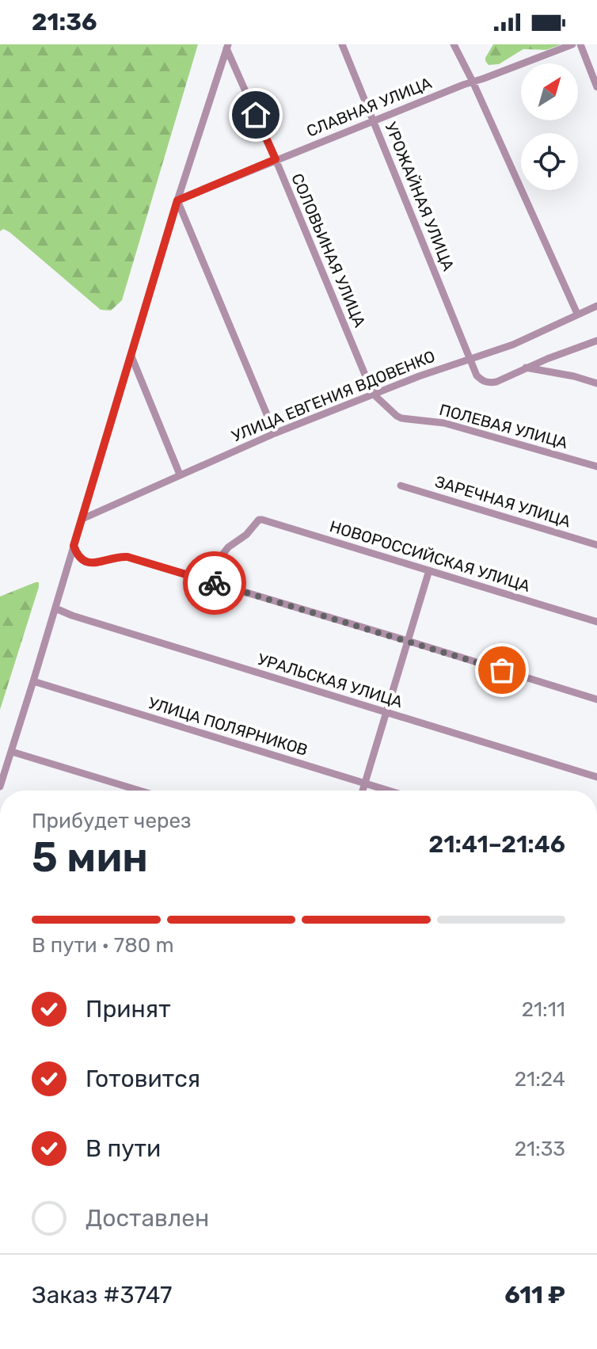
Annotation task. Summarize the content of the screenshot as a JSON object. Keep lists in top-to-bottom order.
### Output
{
  "streets": {
    "street": [
      "СЛАВНАЯ УЛИЦА",
      "УРОЖАЙНАЯ УЛИЦА",
      "СОЛОВЬИНАЯ УЛИЦА",
      "УЛИЦА ЕВГЕНИЯ ВДОВЕНКО",
      "ПОЛЕВАЯ УЛИЦА",
      "ЗАРЕЧНАЯ УЛИЦА",
      "НОВОРОССИЙСКАЯ УЛИЦА",
      "УРАЛЬСКАЯ УЛИЦА",
      "УЛИЦА ПОЛЯРНИКОВ"
    ]
  },
  "crossings": [
    ["СЛАВНАЯ УЛИЦА", "УРОЖАЙНАЯ УЛИЦА"],
    ["СЛАВНАЯ УЛИЦА", "СОЛОВЬИНАЯ УЛИЦА"],
    ["УРОЖАЙНАЯ УЛИЦА", "УЛИЦА ЕВГЕНИЯ ВДОВЕНКО"],
    ["СОЛОВЬИНАЯ УЛИЦА", "УЛИЦА ЕВГЕНИЯ ВДОВЕНКО"],
    ["СОЛОВЬИНАЯ УЛИЦА", "ПОЛЕВАЯ УЛИЦА"],
    ["УЛИЦА ЕВГЕНИЯ ВДОВЕНКО", "ПОЛЕВАЯ УЛИЦА"]
  ],
  "north": "top right",
  "page": {
    "status": "21:36",
    "heading": ["5 мин", "Прибудет через", "21:41–21:46"],
    "panel": ["Заказ #3747", "611 ₽"],
    "bar": "В пути · 780 m",
    "list": [
      ["Принят", "21:11"],
      ["Готовится", "21:24"],
      ["В пути", "21:33"],
      "Доставлен"
    ]
  }
}
